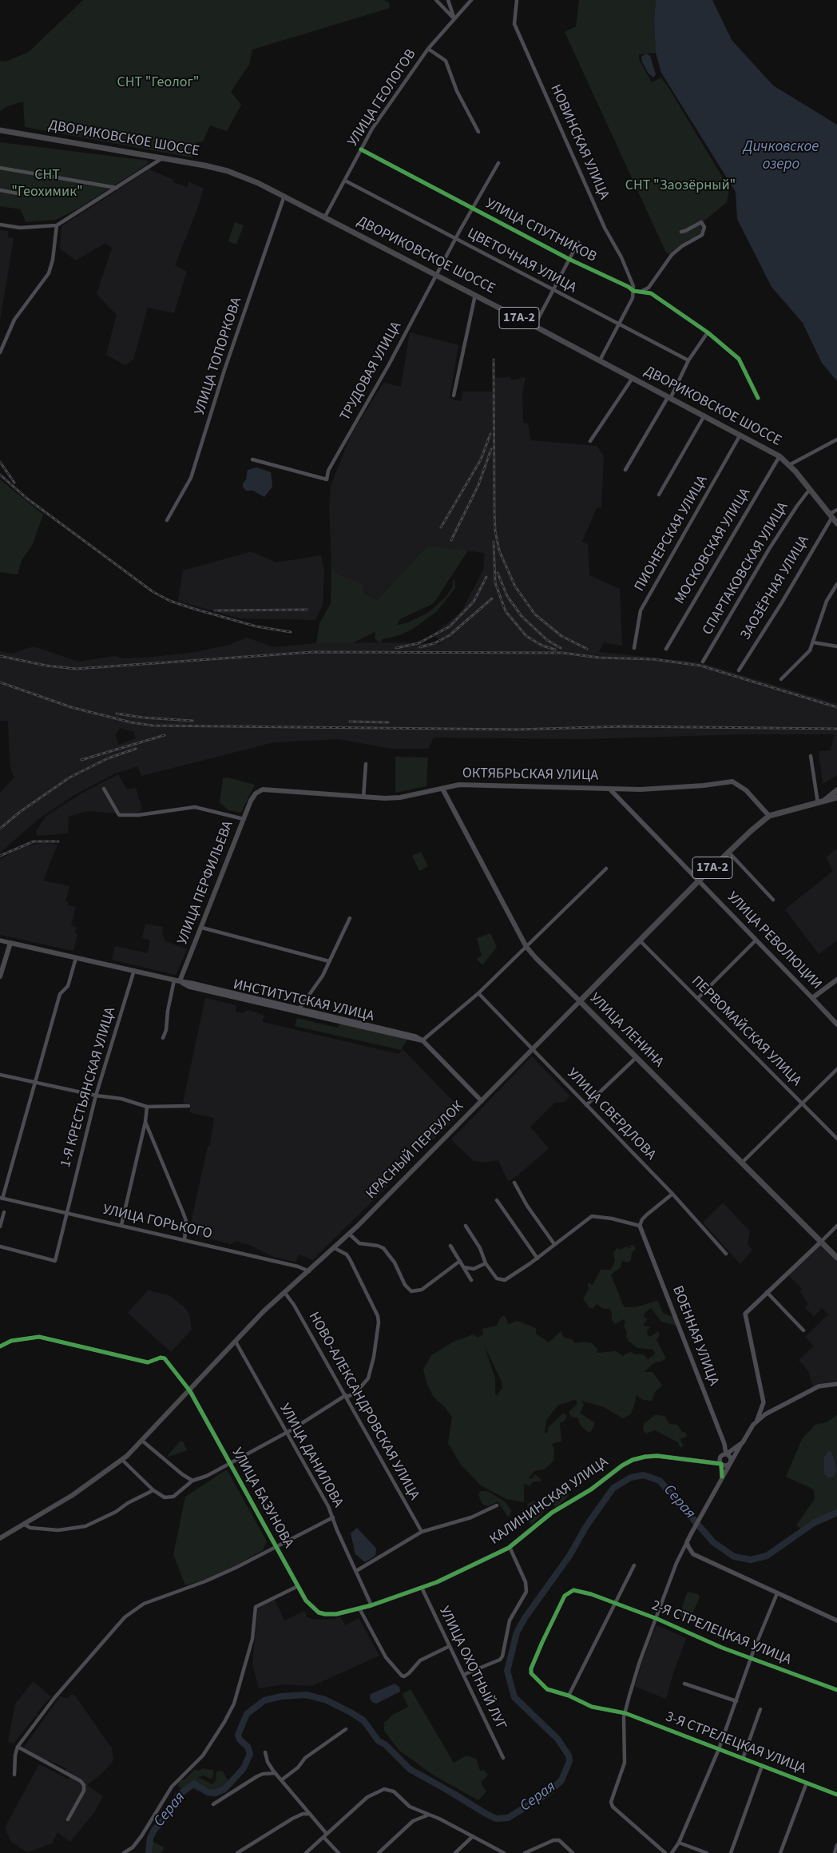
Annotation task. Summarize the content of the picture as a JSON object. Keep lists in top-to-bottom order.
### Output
{
  "streets": {
    "main road": [
      "ДВОРИКОВСКОЕ ШОССЕ",
      "17А-2",
      "ОКТЯБРЬСКАЯ УЛИЦА",
      "УЛИЦА ПЕРФИЛЬЕВА",
      "УЛИЦА РЕВОЛЮЦИИ",
      "ИНСТИТУТСКАЯ УЛИЦА",
      "УЛИЦА ЛЕНИНА",
      "КРАСНЫЙ ПЕРЕУЛОК"
    ],
    "street": [
      "УЛИЦА ГЕОЛОГОВ",
      "НОВИНСКАЯ УЛИЦА",
      "УЛИЦА СПУТНИКОВ",
      "ЦВЕТОЧНАЯ УЛИЦА",
      "УЛИЦА ТОПОРКОВА",
      "ТРУДОВАЯ УЛИЦА",
      "ПИОНЕРСКАЯ УЛИЦА",
      "МОСКОВСКАЯ УЛИЦА",
      "СПАРТАКОВСКАЯ УЛИЦА",
      "ЗАОЗЁРНАЯ УЛИЦА",
      "ПЕРВОМАЙСКАЯ УЛИЦА",
      "1-Я КРЕСТЬЯНСКАЯ УЛИЦА",
      "УЛИЦА СВЕРДЛОВА",
      "УЛИЦА ГОРЬКОГО",
      "ВОЕННАЯ УЛИЦА",
      "НОВО-АЛЕКСАНДРОВСКАЯ УЛИЦА",
      "УЛИЦА ДАНИЛОВА",
      "УЛИЦА БАЗУНОВА",
      "КАЛИНИНСКАЯ УЛИЦА",
      "2-Я СТРЕЛЕЦКАЯ УЛИЦА",
      "УЛИЦА ОХОТНЫЙ ЛУГ",
      "3-Я СТРЕЛЕЦКАЯ УЛИЦА"
    ]
  },
  "crossings": [
    ["УЛИЦА ГЕОЛОГОВ", "ДВОРИКОВСКОЕ ШОССЕ"],
    ["УЛИЦА ГЕОЛОГОВ", "УЛИЦА СПУТНИКОВ"],
    ["УЛИЦА ГЕОЛОГОВ", "ЦВЕТОЧНАЯ УЛИЦА"],
    ["ДВОРИКОВСКОЕ ШОССЕ", "УЛИЦА ТОПОРКОВА"],
    ["ДВОРИКОВСКОЕ ШОССЕ", "ТРУДОВАЯ УЛИЦА"],
    ["ДВОРИКОВСКОЕ ШОССЕ", "ПИОНЕРСКАЯ УЛИЦА"],
    ["ДВОРИКОВСКОЕ ШОССЕ", "МОСКОВСКАЯ УЛИЦА"],
    ["ДВОРИКОВСКОЕ ШОССЕ", "СПАРТАКОВСКАЯ УЛИЦА"],
    ["ДВОРИКОВСКОЕ ШОССЕ", "ЗАОЗЁРНАЯ УЛИЦА"],
    ["НОВИНСКАЯ УЛИЦА", "УЛИЦА СПУТНИКОВ"],
    ["УЛИЦА СПУТНИКОВ", "ТРУДОВАЯ УЛИЦА"],
    ["ЦВЕТОЧНАЯ УЛИЦА", "ТРУДОВАЯ УЛИЦА"],
    ["17А-2", "ОКТЯБРЬСКАЯ УЛИЦА"],
    ["17А-2", "КРАСНЫЙ ПЕРЕУЛОК"],
    ["ОКТЯБРЬСКАЯ УЛИЦА", "УЛИЦА ПЕРФИЛЬЕВА"],
    ["ОКТЯБРЬСКАЯ УЛИЦА", "УЛИЦА РЕВОЛЮЦИИ"],
    ["ОКТЯБРЬСКАЯ УЛИЦА", "УЛИЦА ЛЕНИНА"],
    ["ОКТЯБРЬСКАЯ УЛИЦА", "КРАСНЫЙ ПЕРЕУЛОК"],
    ["УЛИЦА ПЕРФИЛЬЕВА", "ИНСТИТУТСКАЯ УЛИЦА"],
    ["УЛИЦА РЕВОЛЮЦИИ", "КРАСНЫЙ ПЕРЕУЛОК"],
    ["ИНСТИТУТСКАЯ УЛИЦА", "1-Я КРЕСТЬЯНСКАЯ УЛИЦА"],
    ["ИНСТИТУТСКАЯ УЛИЦА", "КРАСНЫЙ ПЕРЕУЛОК"],
    ["УЛИЦА ЛЕНИНА", "КРАСНЫЙ ПЕРЕУЛОК"],
    ["ПЕРВОМАЙСКАЯ УЛИЦА", "КРАСНЫЙ ПЕРЕУЛОК"],
    ["1-Я КРЕСТЬЯНСКАЯ УЛИЦА", "УЛИЦА ГОРЬКОГО"],
    ["УЛИЦА СВЕРДЛОВА", "КРАСНЫЙ ПЕРЕУЛОК"],
    ["КРАСНЫЙ ПЕРЕУЛОК", "УЛИЦА ГОРЬКОГО"],
    ["КРАСНЫЙ ПЕРЕУЛОК", "НОВО-АЛЕКСАНДРОВСКАЯ УЛИЦА"],
    ["КРАСНЫЙ ПЕРЕУЛОК", "УЛИЦА ДАНИЛОВА"],
    ["КРАСНЫЙ ПЕРЕУЛОК", "УЛИЦА БАЗУНОВА"],
    ["ВОЕННАЯ УЛИЦА", "КАЛИНИНСКАЯ УЛИЦА"],
    ["УЛИЦА ДАНИЛОВА", "КАЛИНИНСКАЯ УЛИЦА"],
    ["УЛИЦА БАЗУНОВА", "КАЛИНИНСКАЯ УЛИЦА"],
    ["КАЛИНИНСКАЯ УЛИЦА", "УЛИЦА ОХОТНЫЙ ЛУГ"],
    ["2-Я СТРЕЛЕЦКАЯ УЛИЦА", "3-Я СТРЕЛЕЦКАЯ УЛИЦА"]
  ],
  "water": ["Дичковское озеро", "Серая"],
  "parks": ["СНТ \"Геолог\"", "СНТ \"Геохимик\"", "СНТ \"Заозёрный\""]
}
